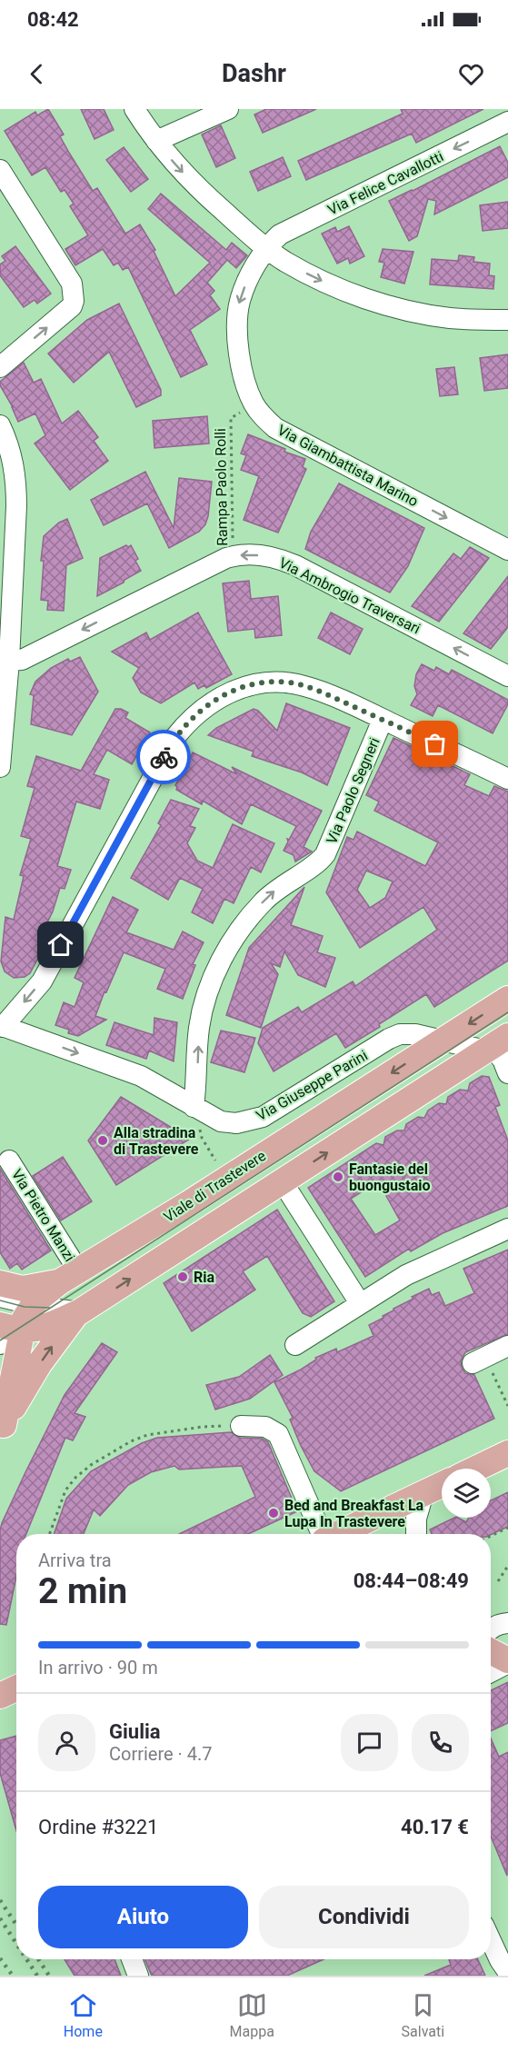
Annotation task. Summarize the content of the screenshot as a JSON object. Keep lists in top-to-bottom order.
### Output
{
  "streets": {
    "main road": ["Viale di Trastevere"],
    "street": [
      "Via Felice Cavallotti",
      "Via Giambattista Marino",
      "Via Ambrogio Traversari",
      "Via Paolo Segneri",
      "Via Giuseppe Parini",
      "Via Pietro Manzi"
    ],
    "path": ["Rampa Paolo Rolli"]
  },
  "crossings": [
    ["Via Felice Cavallotti", "Via Giambattista Marino"],
    ["Rampa Paolo Rolli", "Via Ambrogio Traversari"],
    ["Via Paolo Segneri", "Via Giuseppe Parini"],
    ["Via Giuseppe Parini", "Viale di Trastevere"],
    ["Viale di Trastevere", "Via Pietro Manzi"]
  ],
  "one_way": [
    "Via Felice Cavallotti",
    "Via Giambattista Marino",
    "Via Ambrogio Traversari",
    "Via Paolo Segneri",
    "Via Giuseppe Parini"
  ],
  "places": [
    "Alla stradina di Trastevere",
    "Fantasie del buongustaio",
    "Ria",
    "Bed and Breakfast La Lupa In Trastevere"
  ],
  "page": {
    "status": "08:42",
    "header": "Dashr",
    "heading": ["2 min", "Arriva tra", "08:44–08:49"],
    "panel": [
      "Giulia",
      "Corriere · 4.7",
      "Ordine #3221",
      "40.17 €"
    ],
    "bar": "In arrivo · 90 m",
    "buttons": ["Aiuto", "Condividi"],
    "tabs": ["Home", "Mappa", "Salvati"]
  }
}
